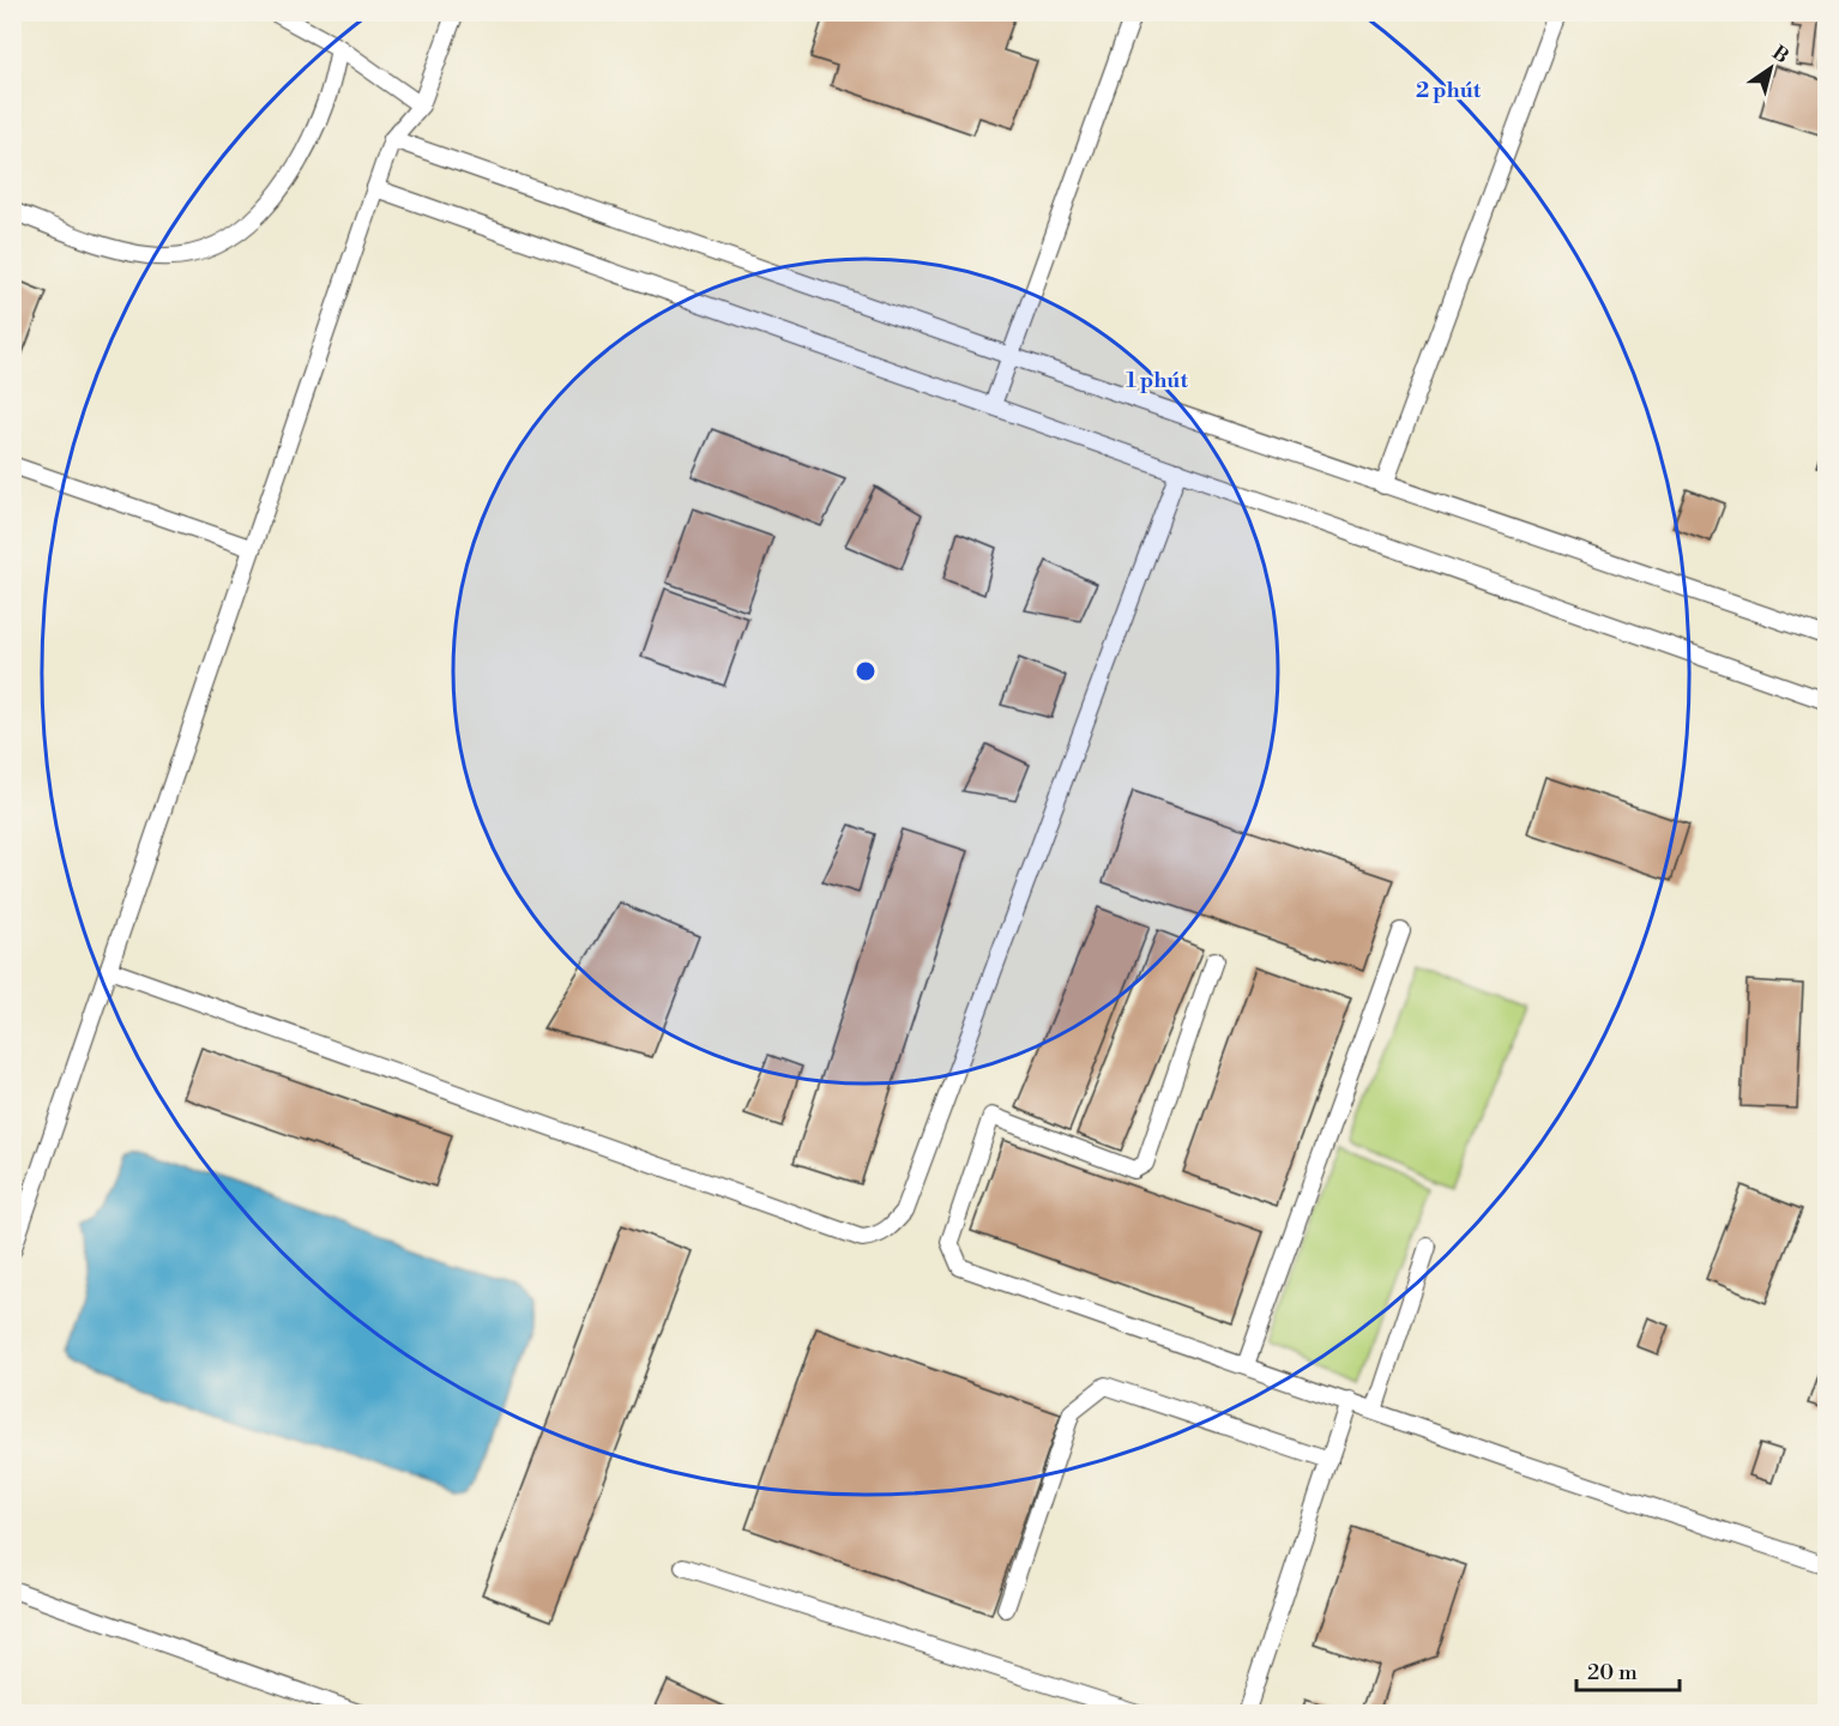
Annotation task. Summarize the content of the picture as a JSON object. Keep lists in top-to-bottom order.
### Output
{
  "scale_bar": "20 m",
  "north": "top right",
  "rings": ["2 phút", "1 phút"]
}
